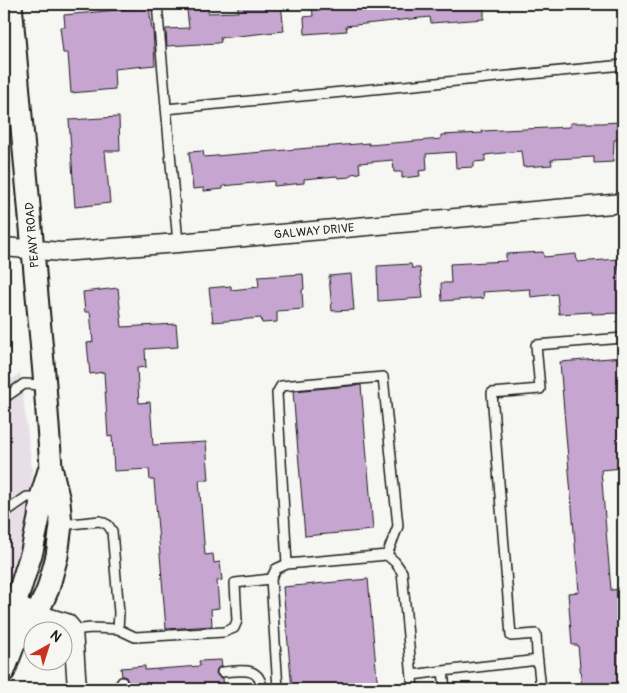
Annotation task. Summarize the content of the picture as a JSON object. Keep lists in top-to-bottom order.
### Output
{
  "streets": {
    "street": ["GALWAY DRIVE", "PEAVY ROAD"]
  },
  "crossings": [
    ["GALWAY DRIVE", "PEAVY ROAD"]
  ],
  "north": "top right"
}
